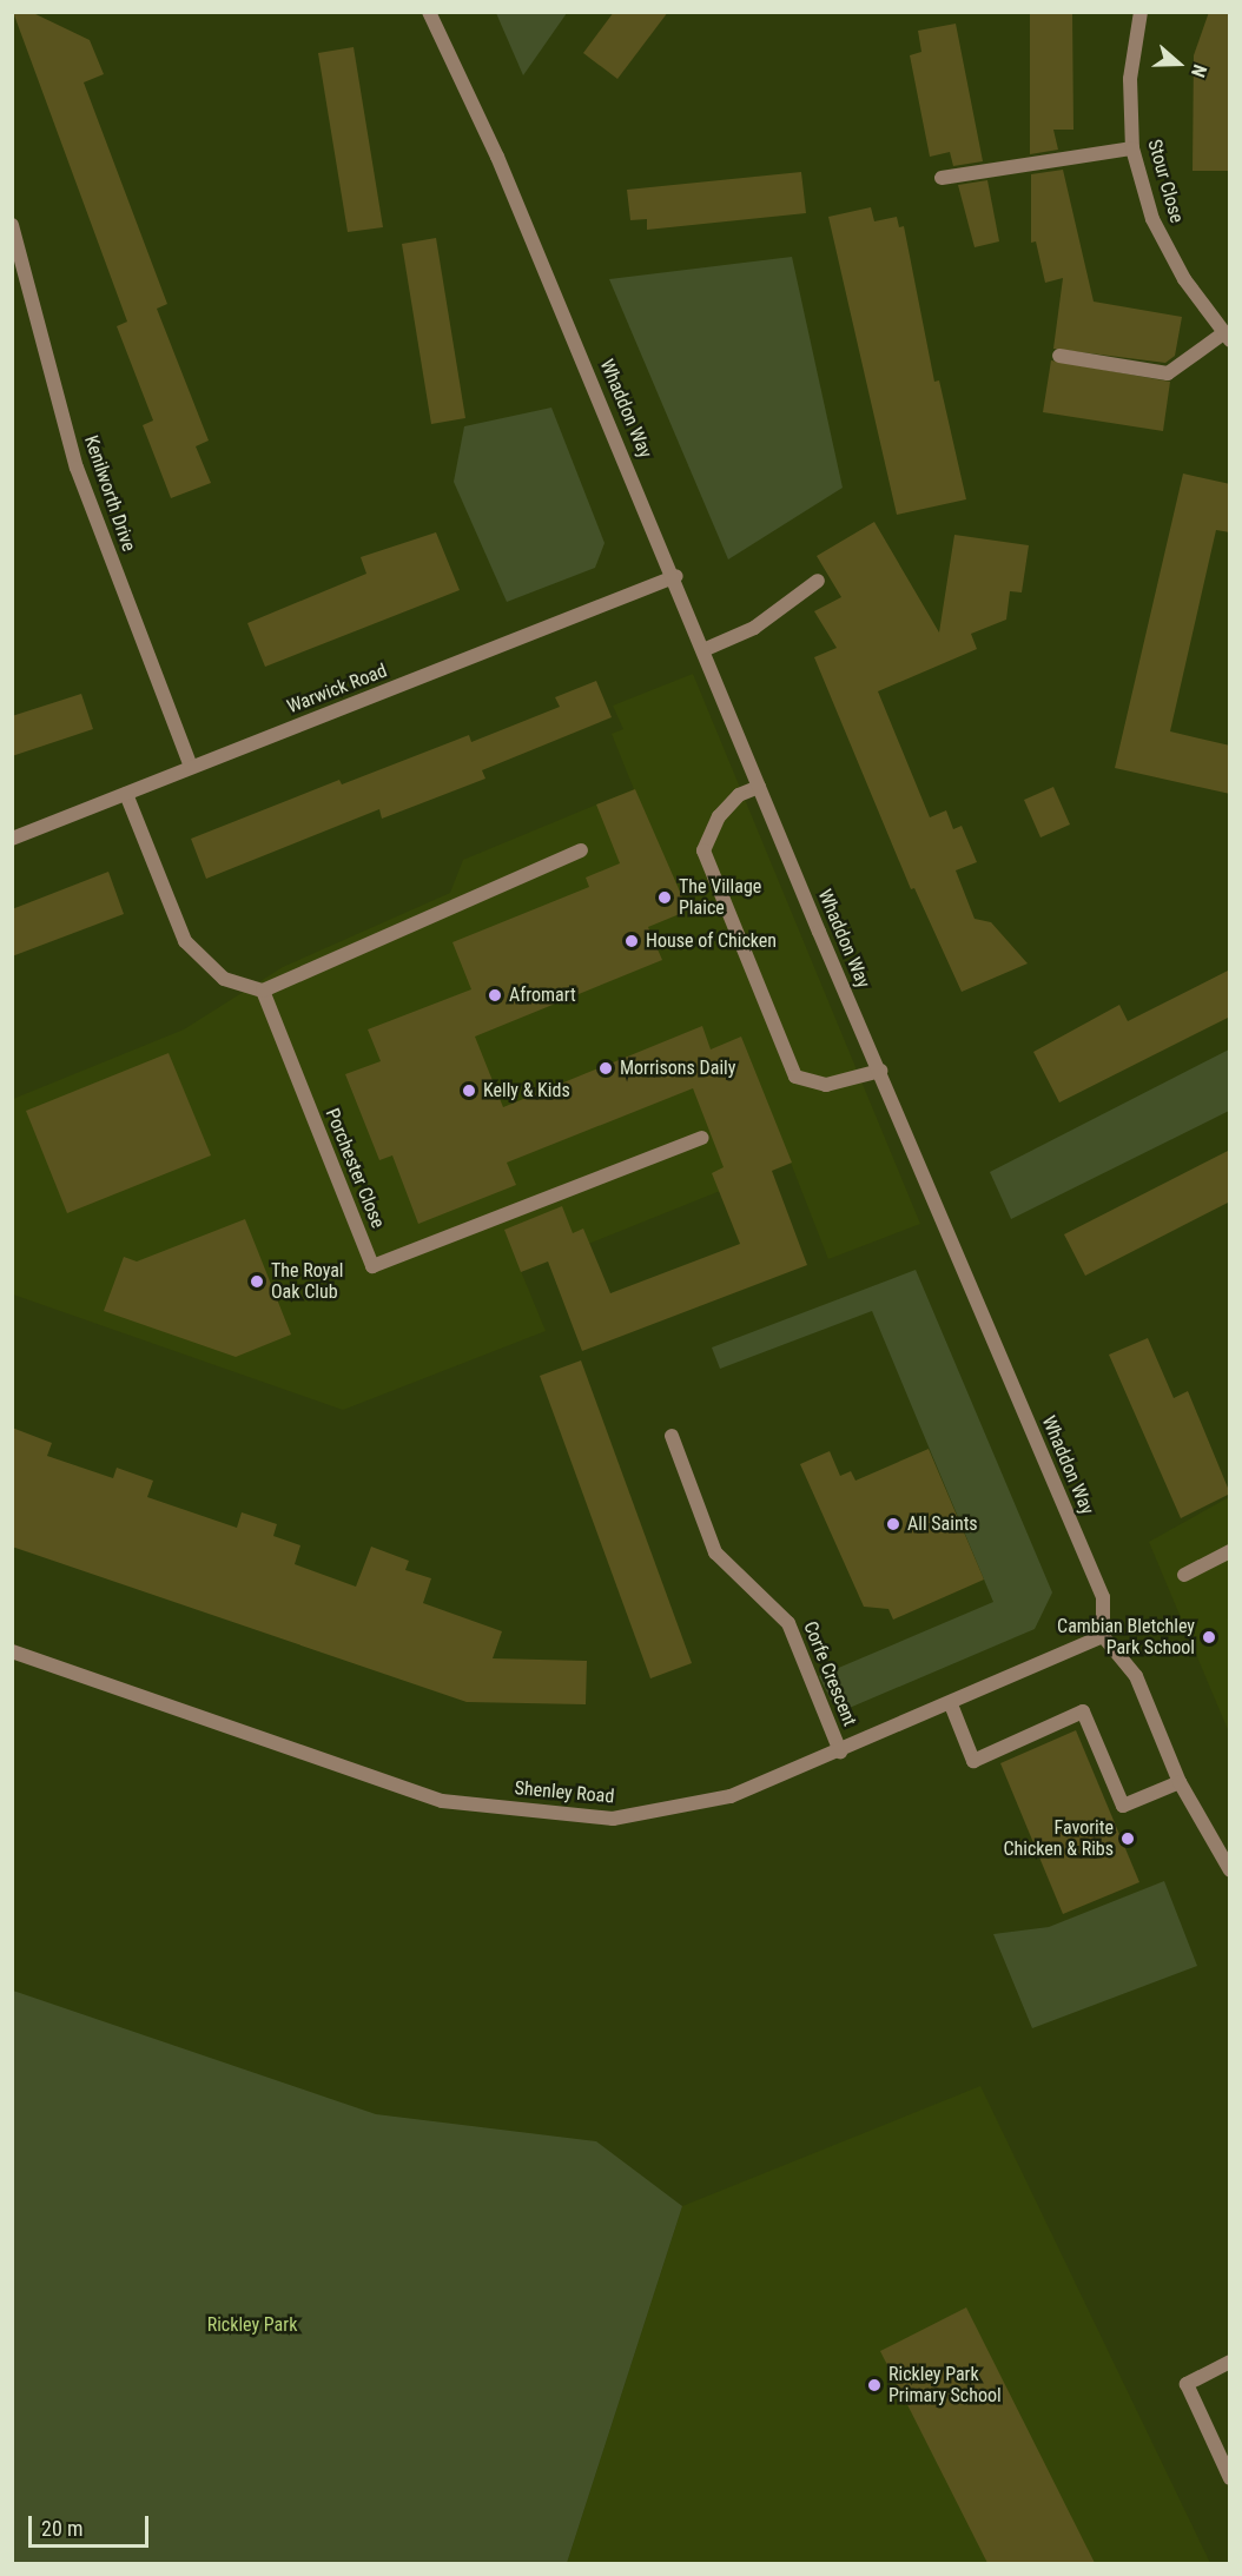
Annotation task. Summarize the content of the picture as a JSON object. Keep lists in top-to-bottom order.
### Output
{
  "streets": {
    "street": [
      "Stour Close",
      "Whaddon Way",
      "Kenilworth Drive",
      "Warwick Road",
      "Porchester Close",
      "Corfe Crescent",
      "Shenley Road"
    ]
  },
  "crossings": [
    ["Whaddon Way", "Warwick Road"],
    ["Whaddon Way", "Shenley Road"],
    ["Kenilworth Drive", "Warwick Road"],
    ["Corfe Crescent", "Shenley Road"]
  ],
  "parks": ["Rickley Park"],
  "places": [
    "The Village Plaice",
    "House of Chicken",
    "Afromart",
    "Morrisons Daily",
    "Kelly & Kids",
    "The Royal Oak Club",
    "All Saints",
    "Cambian Bletchley Park School",
    "Favorite Chicken & Ribs",
    "Rickley Park Primary School"
  ],
  "scale_bar": "20 m",
  "north": "right"
}
